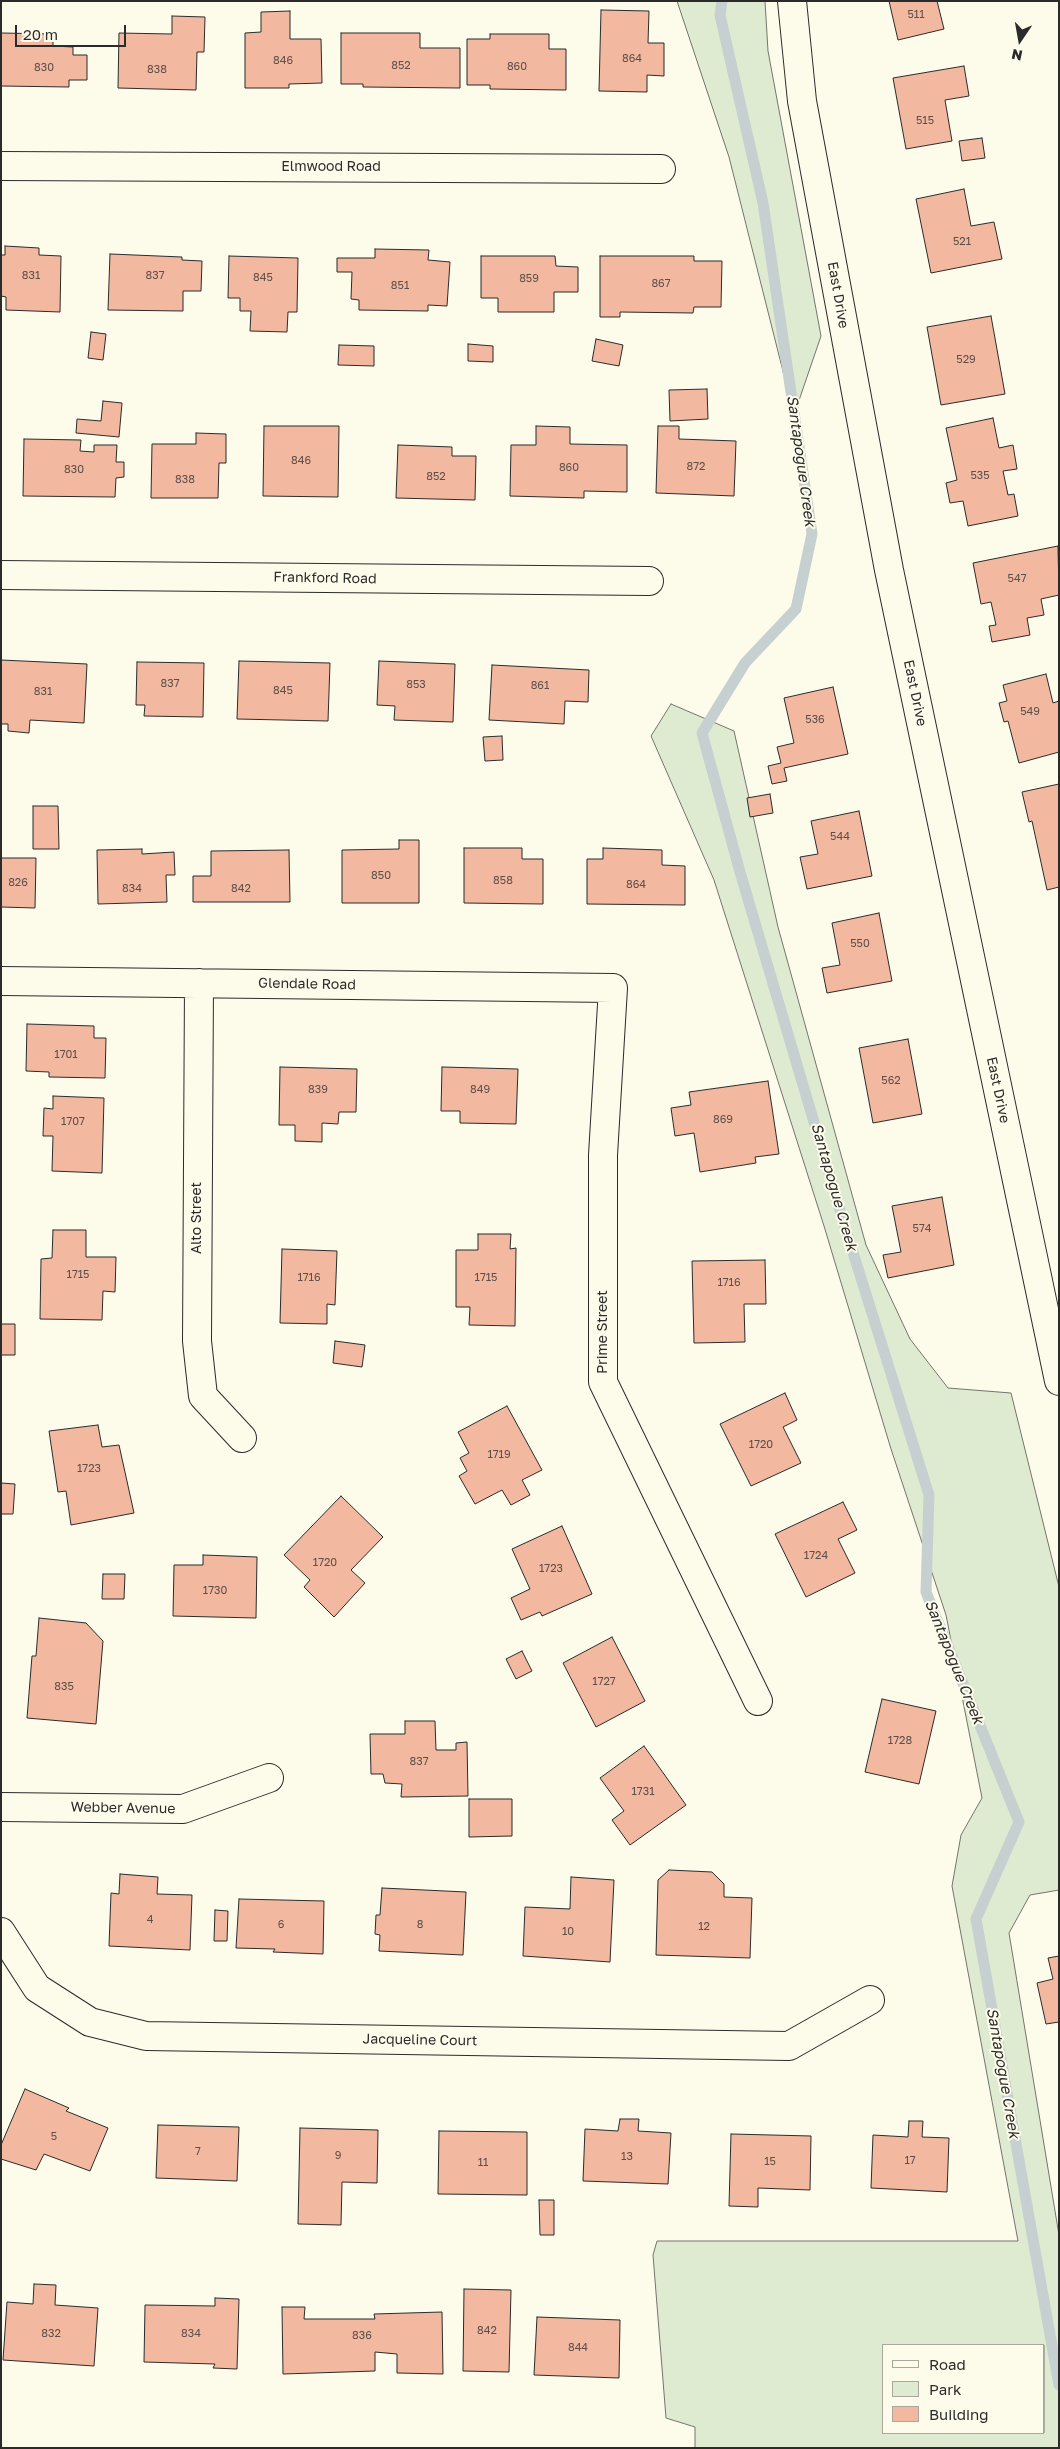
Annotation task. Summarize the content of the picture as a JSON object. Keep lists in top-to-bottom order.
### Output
{
  "streets": {
    "street": [
      "Elmwood Road",
      "East Drive",
      "Frankford Road",
      "Glendale Road",
      "Alto Street",
      "Prime Street",
      "Webber Avenue",
      "Jacqueline Court"
    ]
  },
  "crossings": [
    ["Glendale Road", "Alto Street"],
    ["Glendale Road", "Prime Street"]
  ],
  "water": ["Santapogue Creek"],
  "house_numbers": [
    "511",
    "864",
    "846",
    "852",
    "860",
    "830",
    "838",
    "515",
    "521",
    "831",
    "837",
    "845",
    "859",
    "867",
    "851",
    "529",
    "846",
    "872",
    "860",
    "830",
    "535",
    "852",
    "838",
    "547",
    "837",
    "853",
    "861",
    "845",
    "831",
    "549",
    "536",
    "544",
    "850",
    "858",
    "826",
    "864",
    "834",
    "842",
    "550",
    "1701",
    "562",
    "839",
    "849",
    "869",
    "1707",
    "574",
    "1715",
    "1716",
    "1715",
    "1716",
    "1720",
    "1719",
    "1723",
    "1724",
    "1720",
    "1723",
    "1730",
    "1727",
    "835",
    "1728",
    "837",
    "1731",
    "4",
    "6",
    "8",
    "12",
    "10",
    "5",
    "7",
    "9",
    "13",
    "17",
    "15",
    "11",
    "842",
    "832",
    "834",
    "836",
    "844"
  ],
  "legend": ["Road", "Park", "Building"],
  "scale_bar": "20 m",
  "north": "bottom"
}
